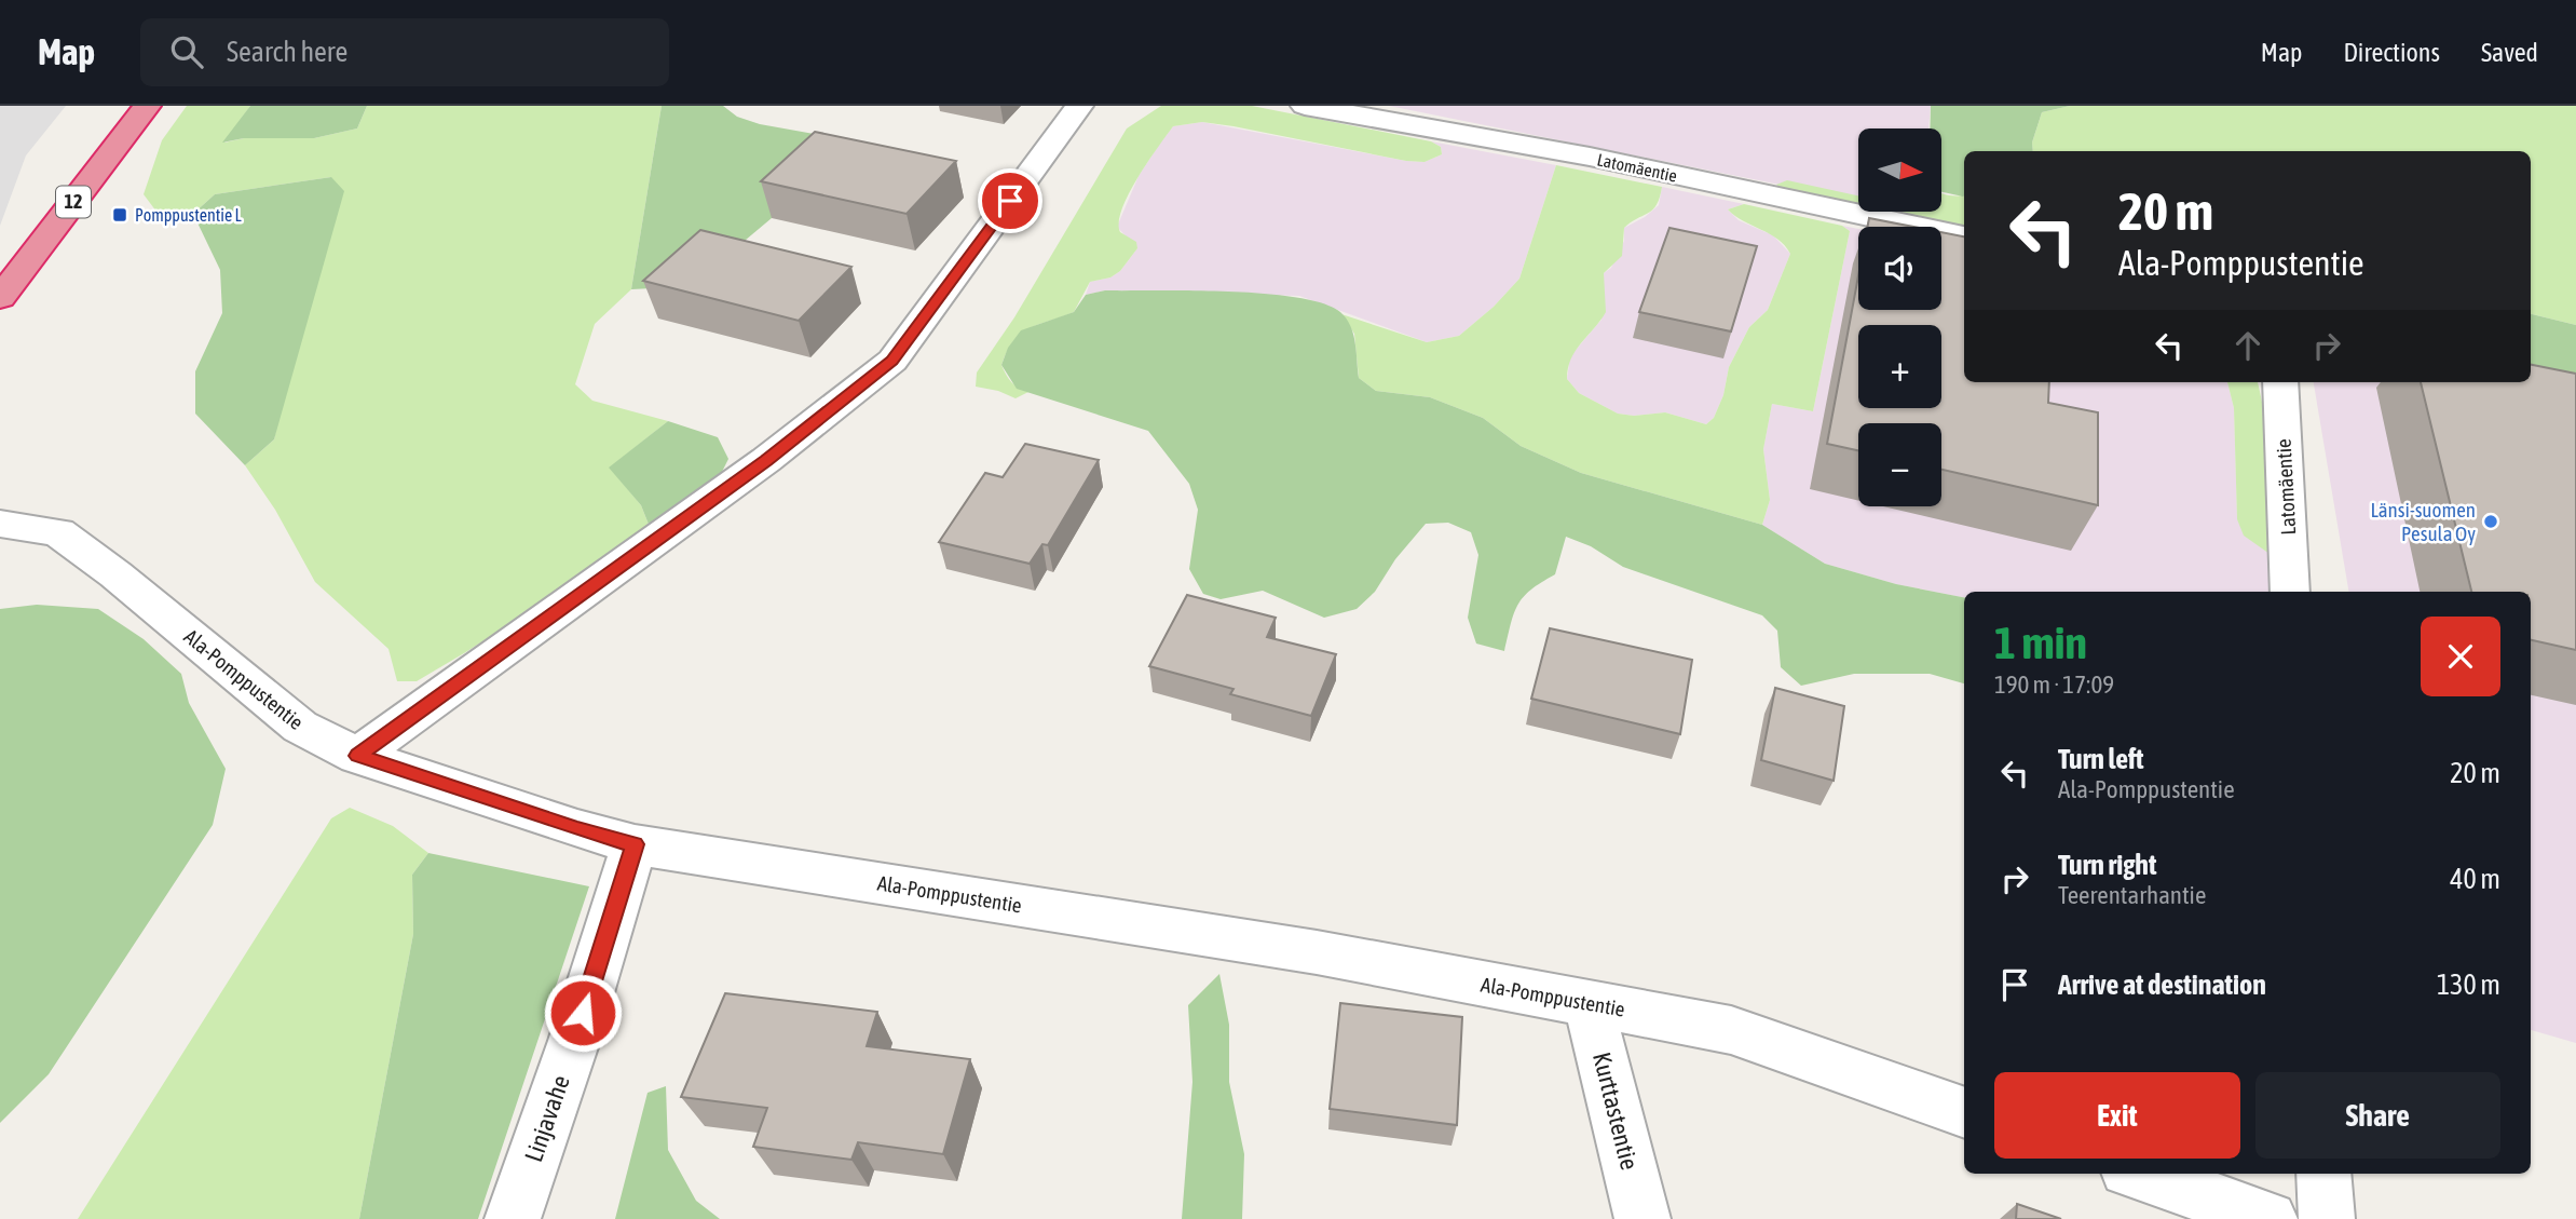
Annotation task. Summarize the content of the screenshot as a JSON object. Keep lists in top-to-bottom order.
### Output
{
  "streets": {
    "highway": ["12"],
    "street": [
      "Latomäentie",
      "Ala-Pomppustentie",
      "Kurttastentie",
      "Linjavahe"
    ]
  },
  "crossings": [
    ["Ala-Pomppustentie", "Kurttastentie"],
    ["Ala-Pomppustentie", "Linjavahe"]
  ],
  "places": {
    "transit": ["Pomppustentie L"],
    "other": ["Länsi-suomen Pesula Oy"]
  },
  "north": "right",
  "page": {
    "header": "Map",
    "search": "Search here",
    "nav": ["Map", "Directions", "Saved"],
    "map_buttons": ["+", "−"],
    "turn": ["20 m", "Ala-Pomppustentie"],
    "heading": ["1 min", "190 m · 17:09"],
    "list": [
      {
        "name": "Turn left",
        "note": "Ala-Pomppustentie",
        "value": "20 m"
      },
      {
        "name": "Turn right",
        "note": "Teerentarhantie",
        "value": "40 m"
      },
      {
        "name": "Arrive at destination",
        "value": "130 m"
      }
    ],
    "buttons": ["Exit", "Share"]
  }
}
